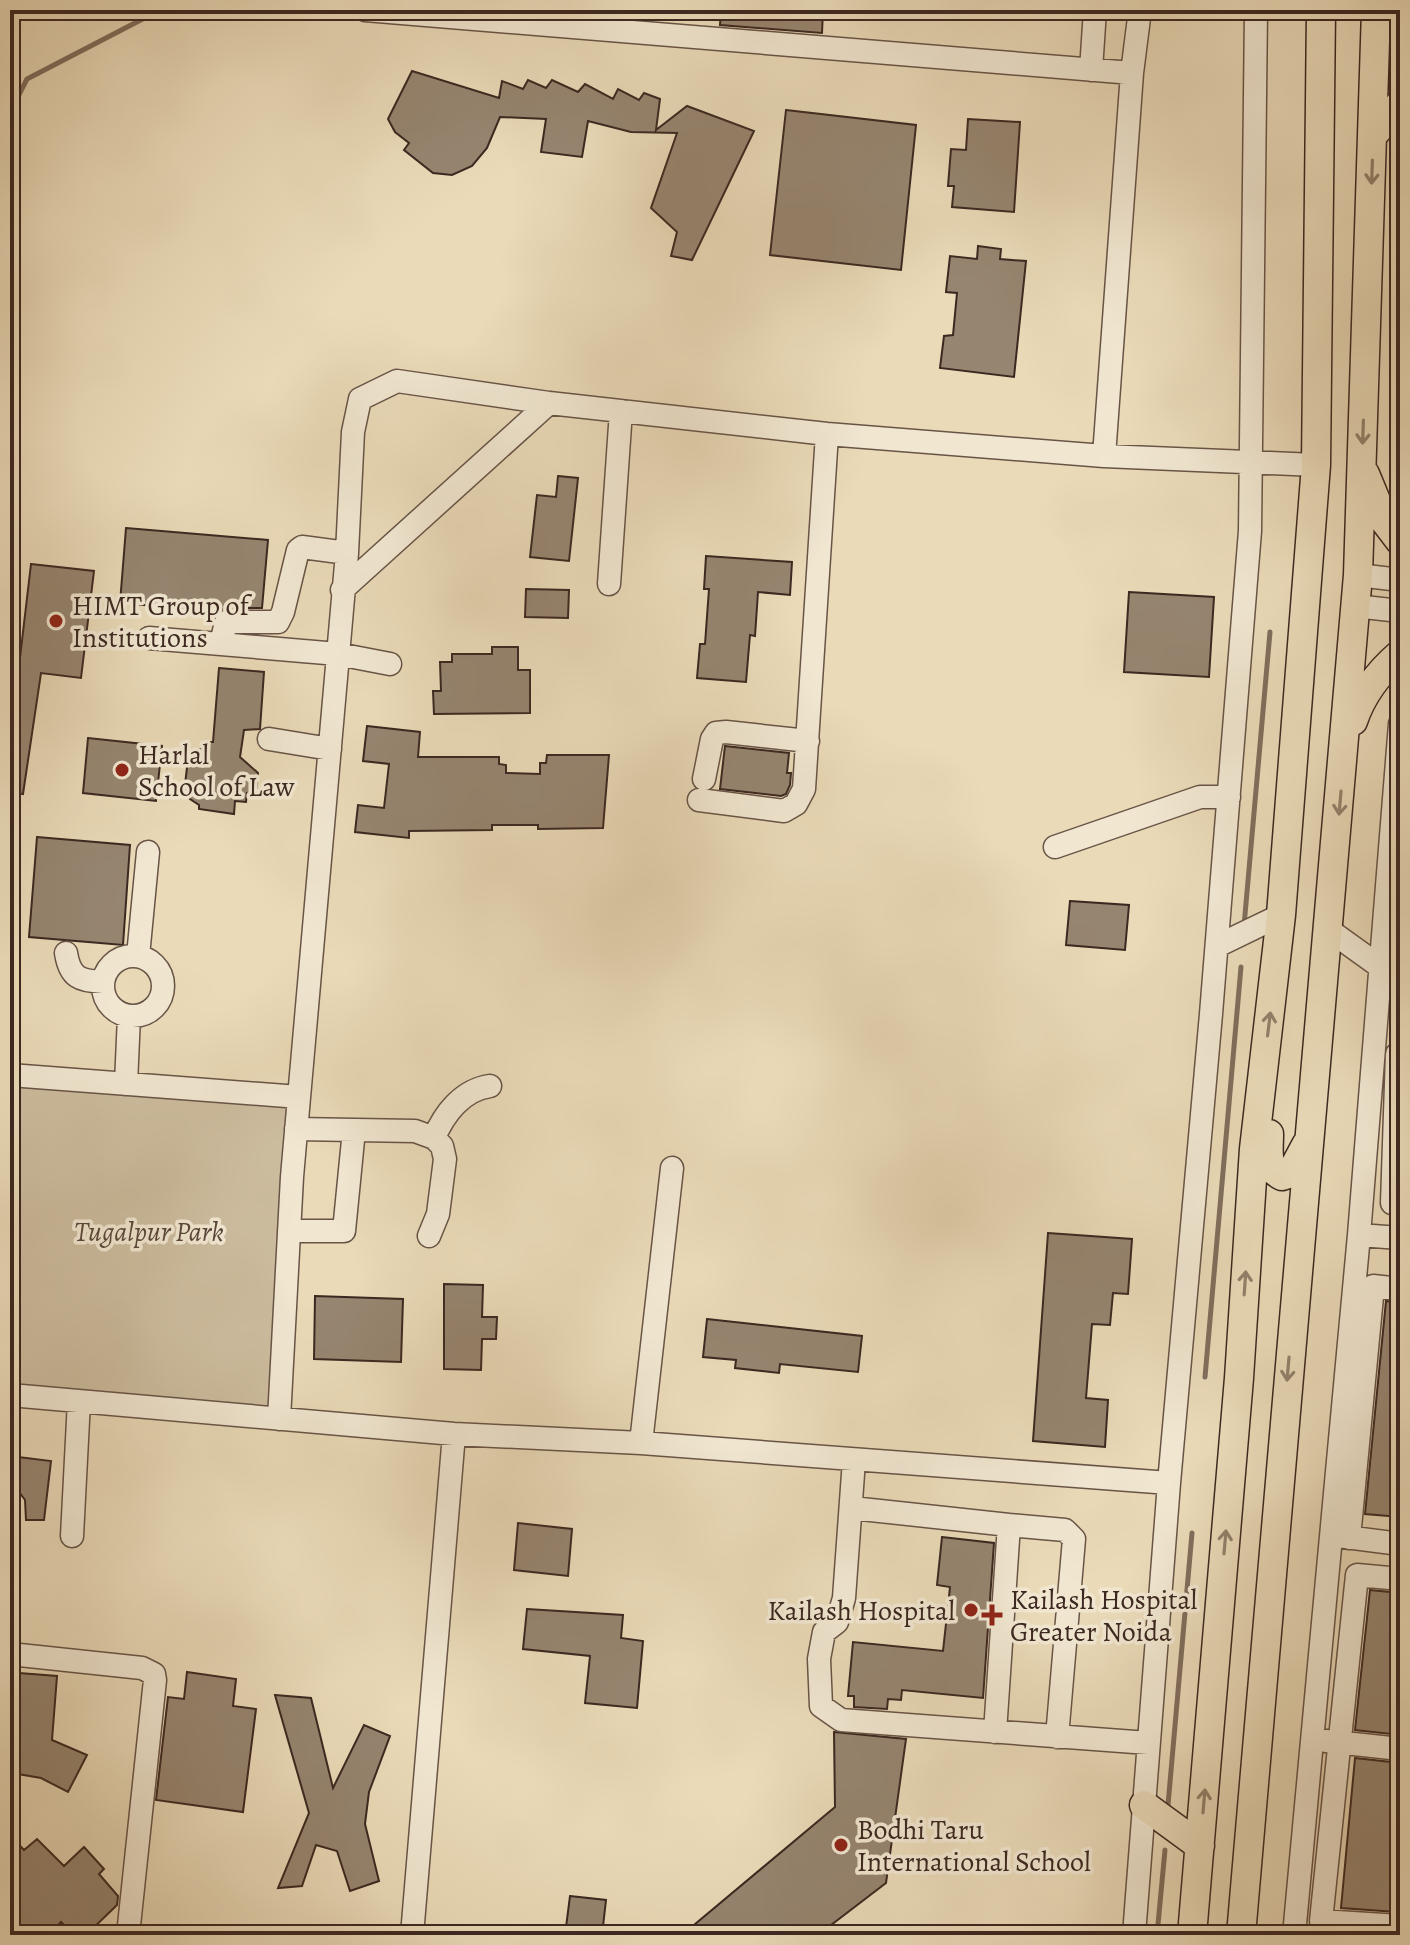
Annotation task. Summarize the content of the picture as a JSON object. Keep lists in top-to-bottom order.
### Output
{
  "parks": ["Tugalpur Park"],
  "places": {
    "other": [
      "HIMT Group of Institutions",
      "Harlal School of Law",
      "Kailash Hospital",
      "Bodhi Taru International School"
    ],
    "health": ["Kailash Hospital Greater Noida"]
  }
}
